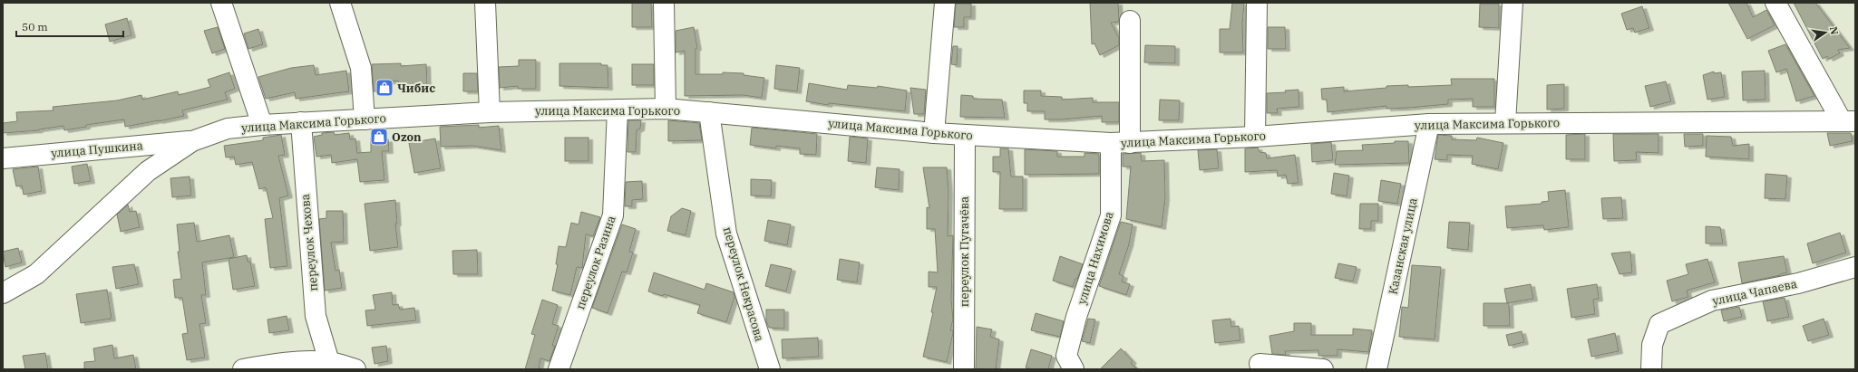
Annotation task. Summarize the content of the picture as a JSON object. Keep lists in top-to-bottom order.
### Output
{
  "streets": {
    "street": [
      "улица Максима Горького",
      "улица Пушкина",
      "переулок Чехова",
      "Казанская улица",
      "переулок Пугачёва",
      "улица Нахимова",
      "переулок Разина",
      "переулок Некрасова",
      "улица Чапаева"
    ]
  },
  "crossings": [
    ["улица Максима Горького", "улица Пушкина"],
    ["улица Максима Горького", "переулок Чехова"],
    ["улица Максима Горького", "Казанская улица"],
    ["улица Максима Горького", "переулок Пугачёва"],
    ["улица Максима Горького", "улица Нахимова"],
    ["улица Максима Горького", "переулок Разина"],
    ["улица Максима Горького", "переулок Некрасова"]
  ],
  "places": {
    "shop": ["Чибис", "Ozon"]
  },
  "scale_bar": "50 m",
  "north": "right"
}
